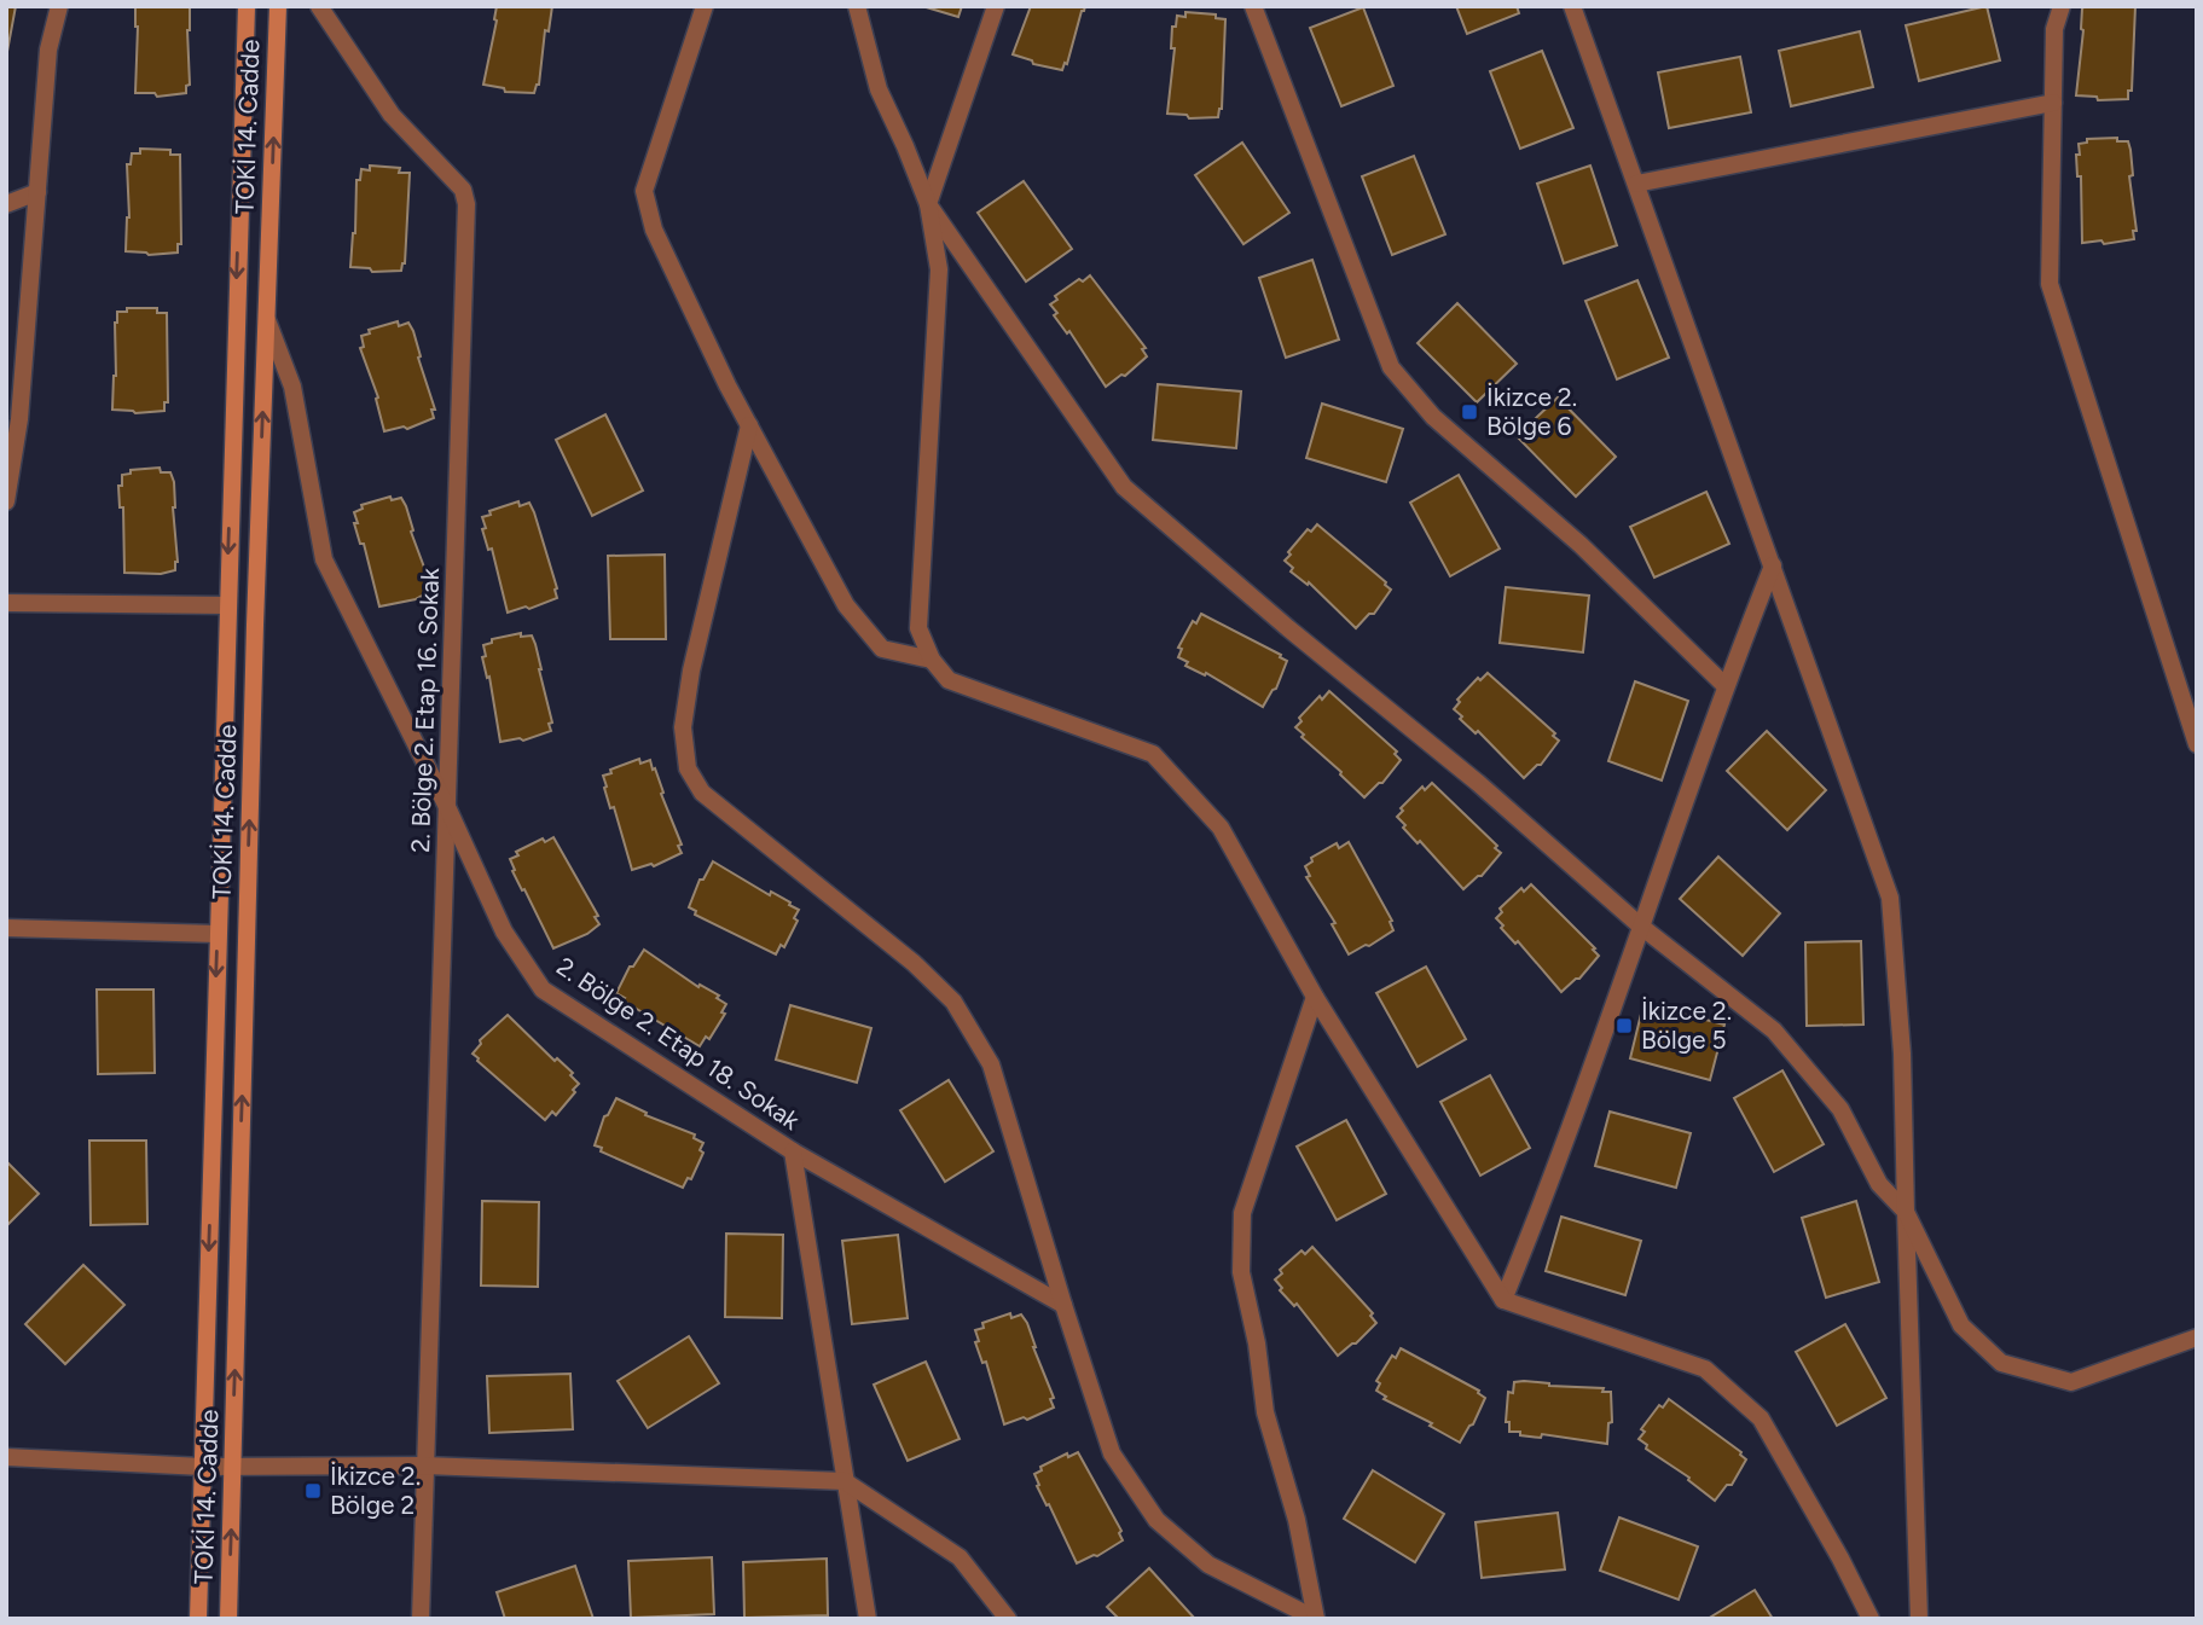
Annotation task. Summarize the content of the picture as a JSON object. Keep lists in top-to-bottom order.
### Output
{
  "streets": {
    "main road": ["TOKİ 14. Cadde"],
    "street": ["2. Bölge 2. Etap 16. Sokak", "2. Bölge 2. Etap 18. Sokak"]
  },
  "crossings": [
    ["TOKİ 14. Cadde", "2. Bölge 2. Etap 18. Sokak"],
    ["2. Bölge 2. Etap 16. Sokak", "2. Bölge 2. Etap 18. Sokak"]
  ],
  "places": {
    "transit": ["İkizce 2. Bölge 6", "İkizce 2. Bölge 5", "İkizce 2. Bölge 2"]
  }
}
